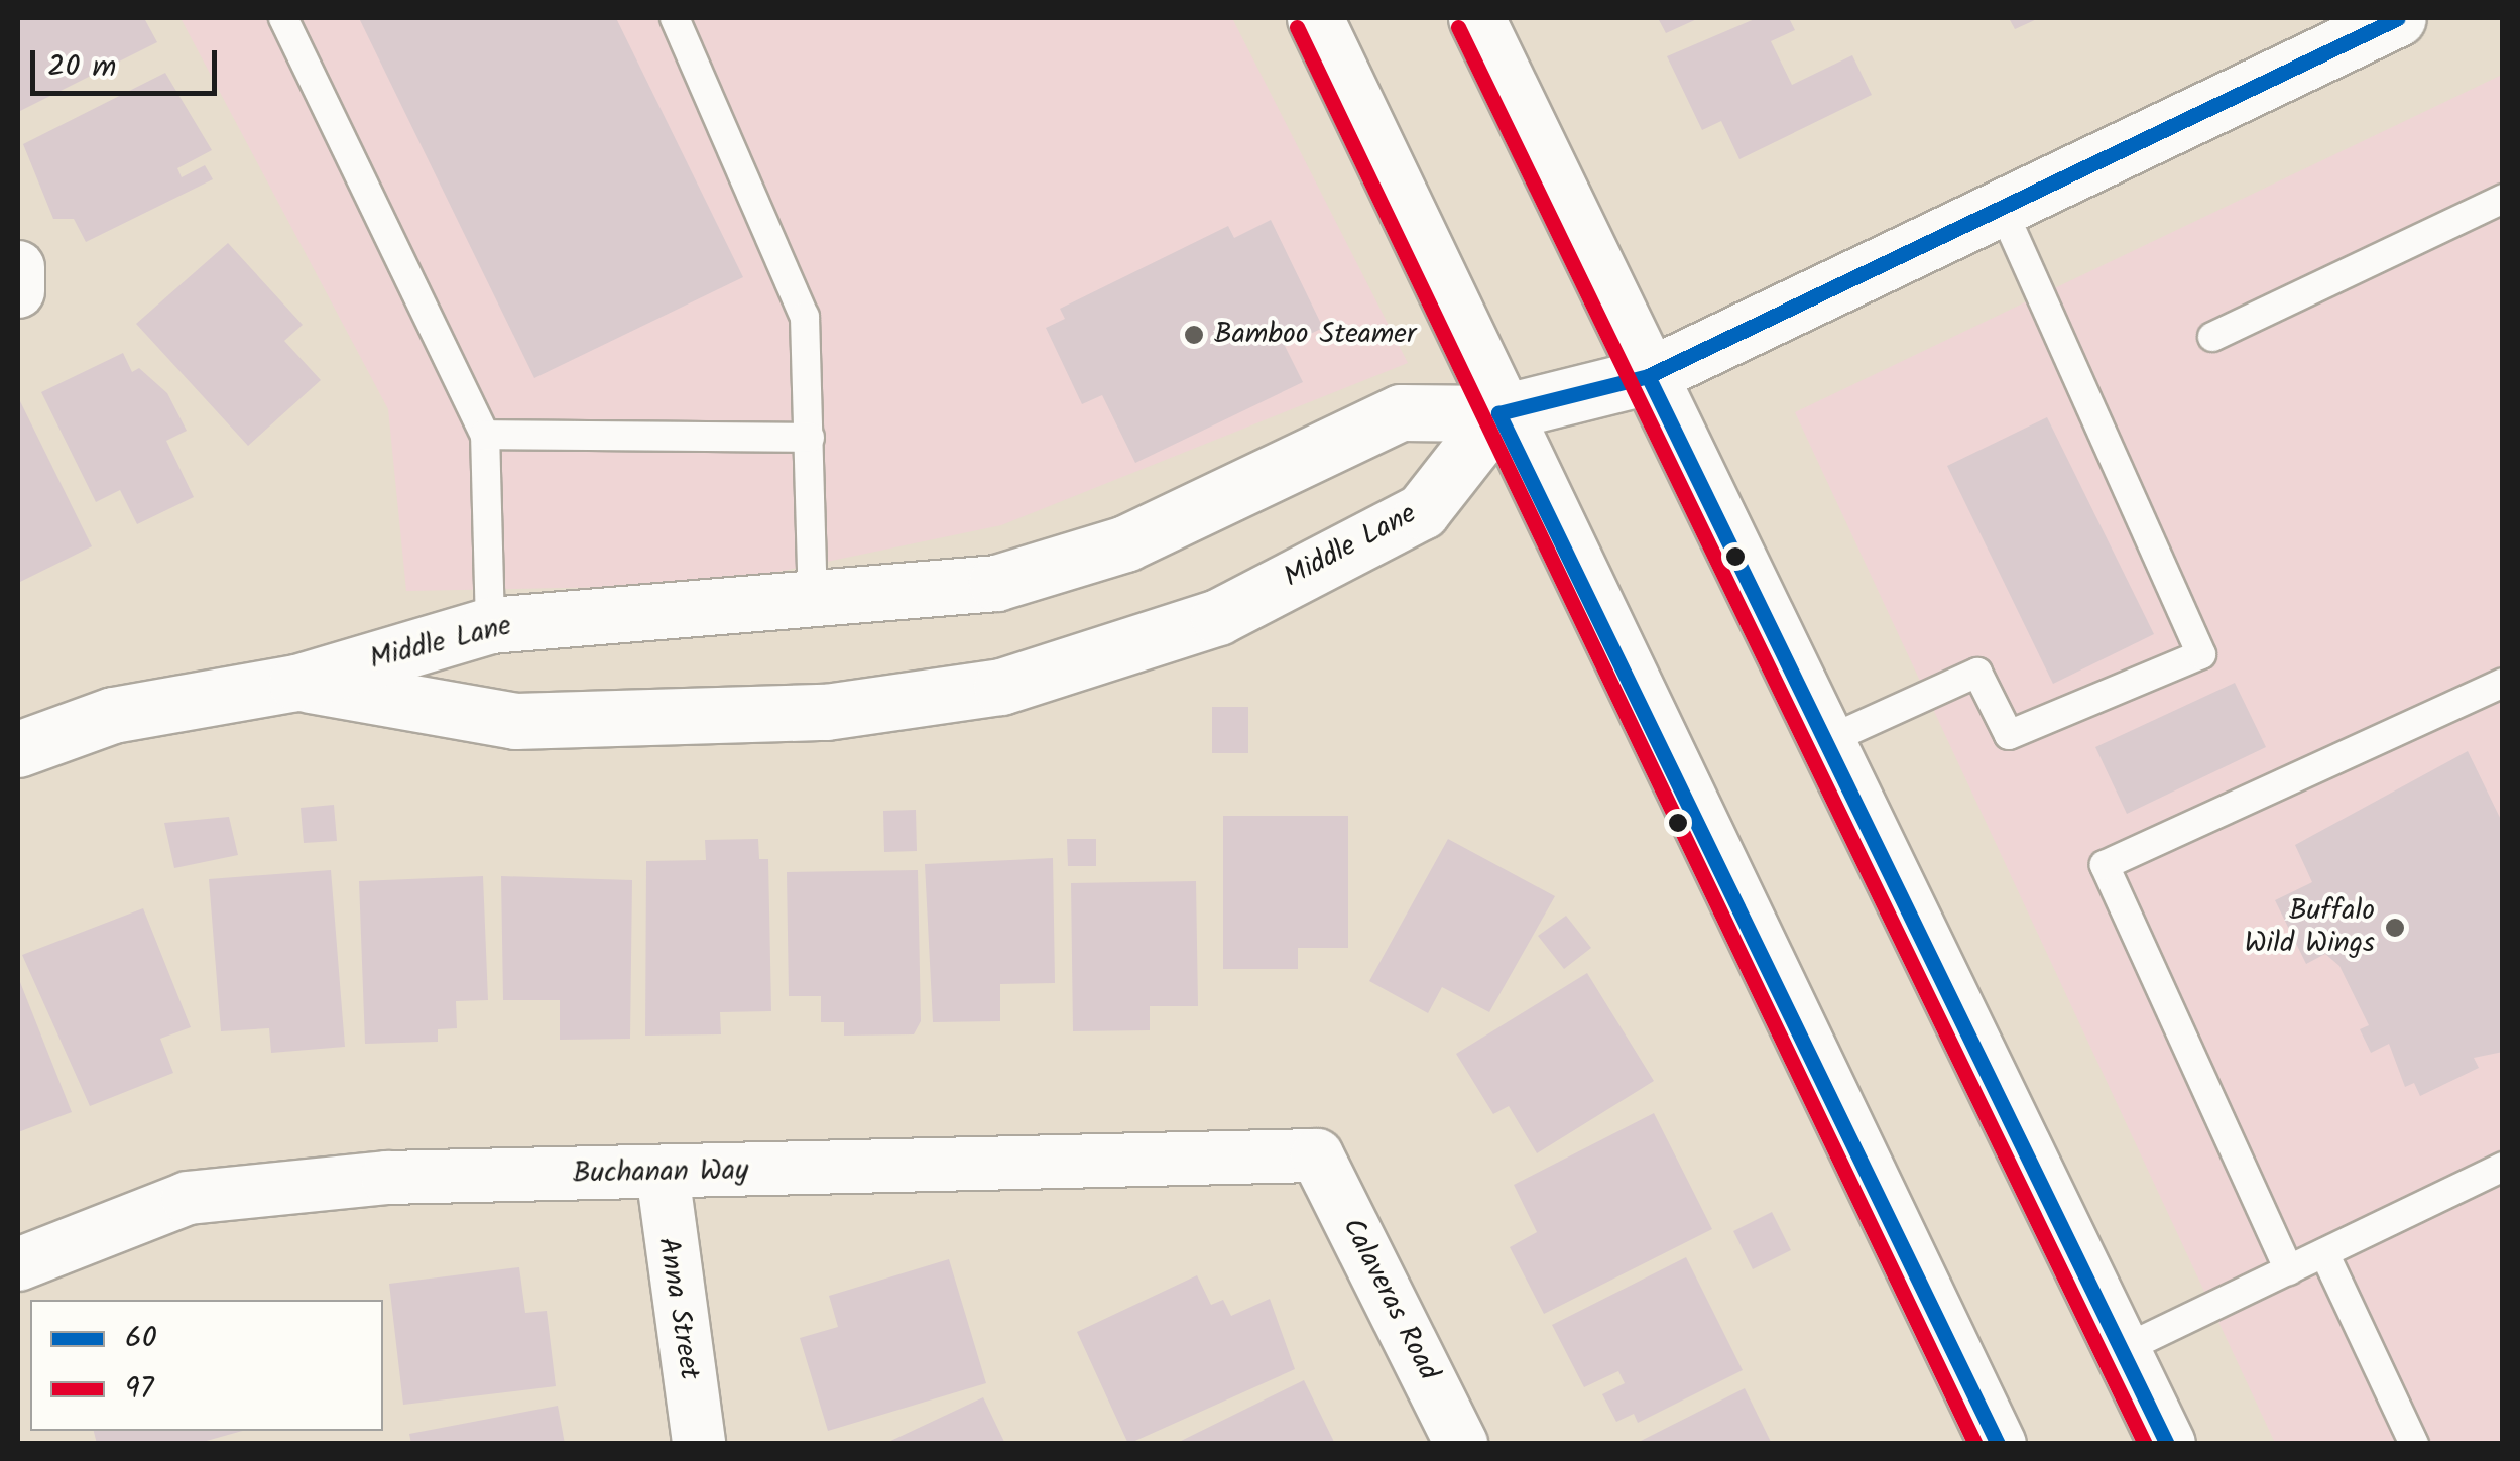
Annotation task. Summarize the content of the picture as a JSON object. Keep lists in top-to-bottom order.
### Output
{
  "streets": {
    "main road": ["Middle Lane"],
    "street": ["Buchanan Way", "Calaveras Road", "Anna Street"]
  },
  "crossings": [
    ["Buchanan Way", "Calaveras Road"],
    ["Buchanan Way", "Anna Street"]
  ],
  "places": ["Bamboo Steamer", "Buffalo Wild Wings"],
  "lines": ["transit line 60", "transit line 97"],
  "legend": ["60", "97"],
  "scale_bar": "20 m"
}
